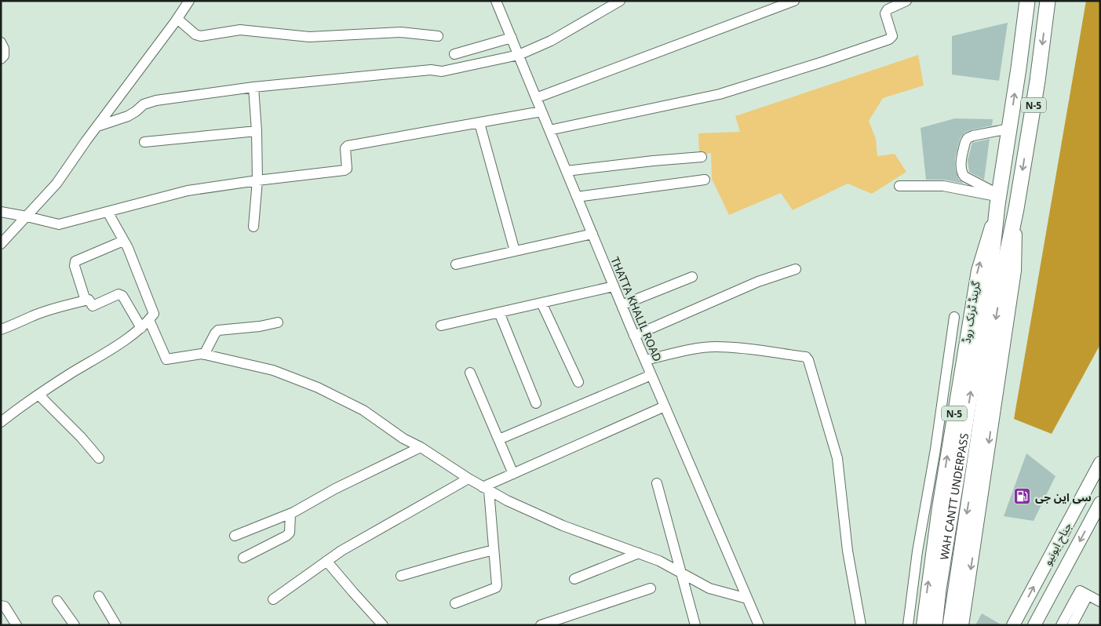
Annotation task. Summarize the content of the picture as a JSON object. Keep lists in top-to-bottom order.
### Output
{
  "streets": {
    "highway": ["N-5", "گرینڈ ٹرنک روڈ", "WAH CANTT UNDERPASS"],
    "main road": ["جناح ایونیو"],
    "street": ["THATTA KHALIL ROAD"]
  },
  "crossings": [
    ["N-5", "WAH CANTT UNDERPASS"],
    ["گرینڈ ٹرنک روڈ", "WAH CANTT UNDERPASS"]
  ],
  "one_way": ["گرینڈ ٹرنک روڈ"],
  "places": {
    "fuel station": ["سی این جی"]
  }
}
